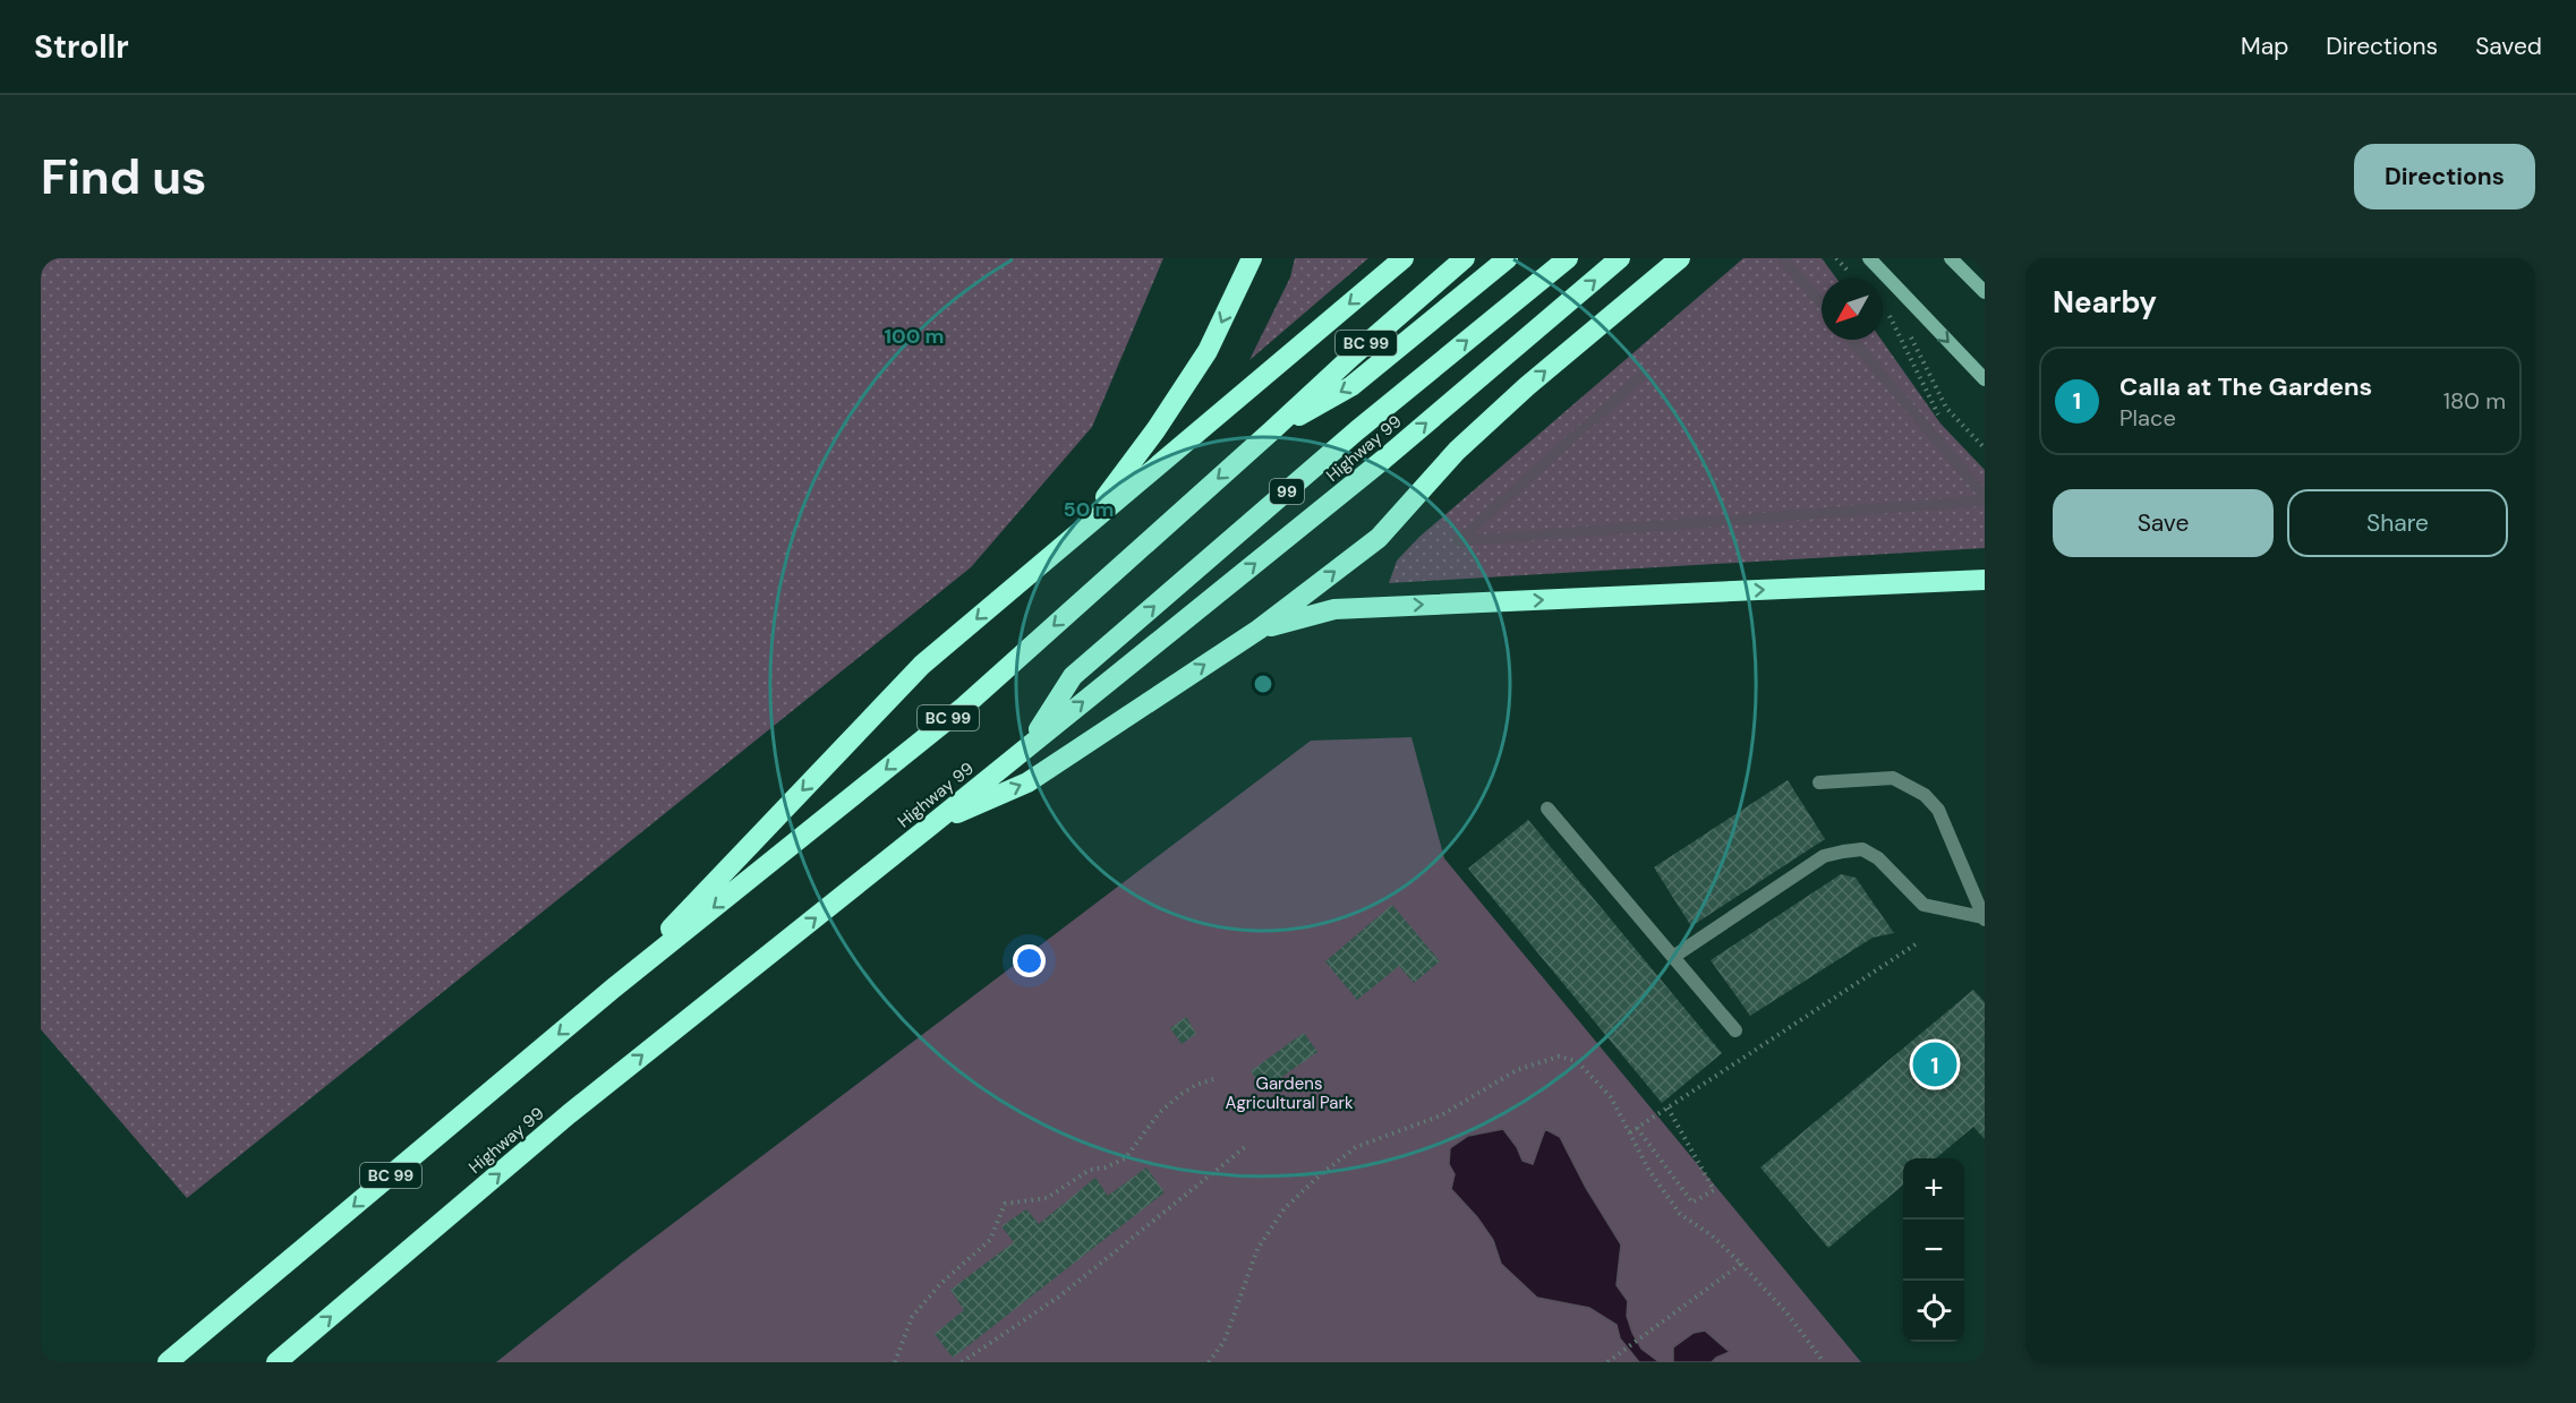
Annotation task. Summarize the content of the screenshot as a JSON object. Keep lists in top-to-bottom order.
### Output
{
  "streets": {
    "highway": ["BC 99", "Highway 99", "99"]
  },
  "crossings": [
    ["Highway 99", "99"]
  ],
  "parks": ["Gardens Agricultural Park"],
  "north": "bottom left",
  "page": {
    "header": "Strollr",
    "nav": ["Map", "Directions", "Saved"],
    "buttons": [
      "Directions",
      ["Save", "Share"]
    ],
    "title": "Find us",
    "heading": "Nearby",
    "list": [
      {
        "mark": "1",
        "name": "Calla at The Gardens",
        "note": "Place",
        "value": "180 m"
      }
    ],
    "pins": "1",
    "map_buttons": ["+", "−"]
  },
  "rings": ["100 m", "50 m"]
}
